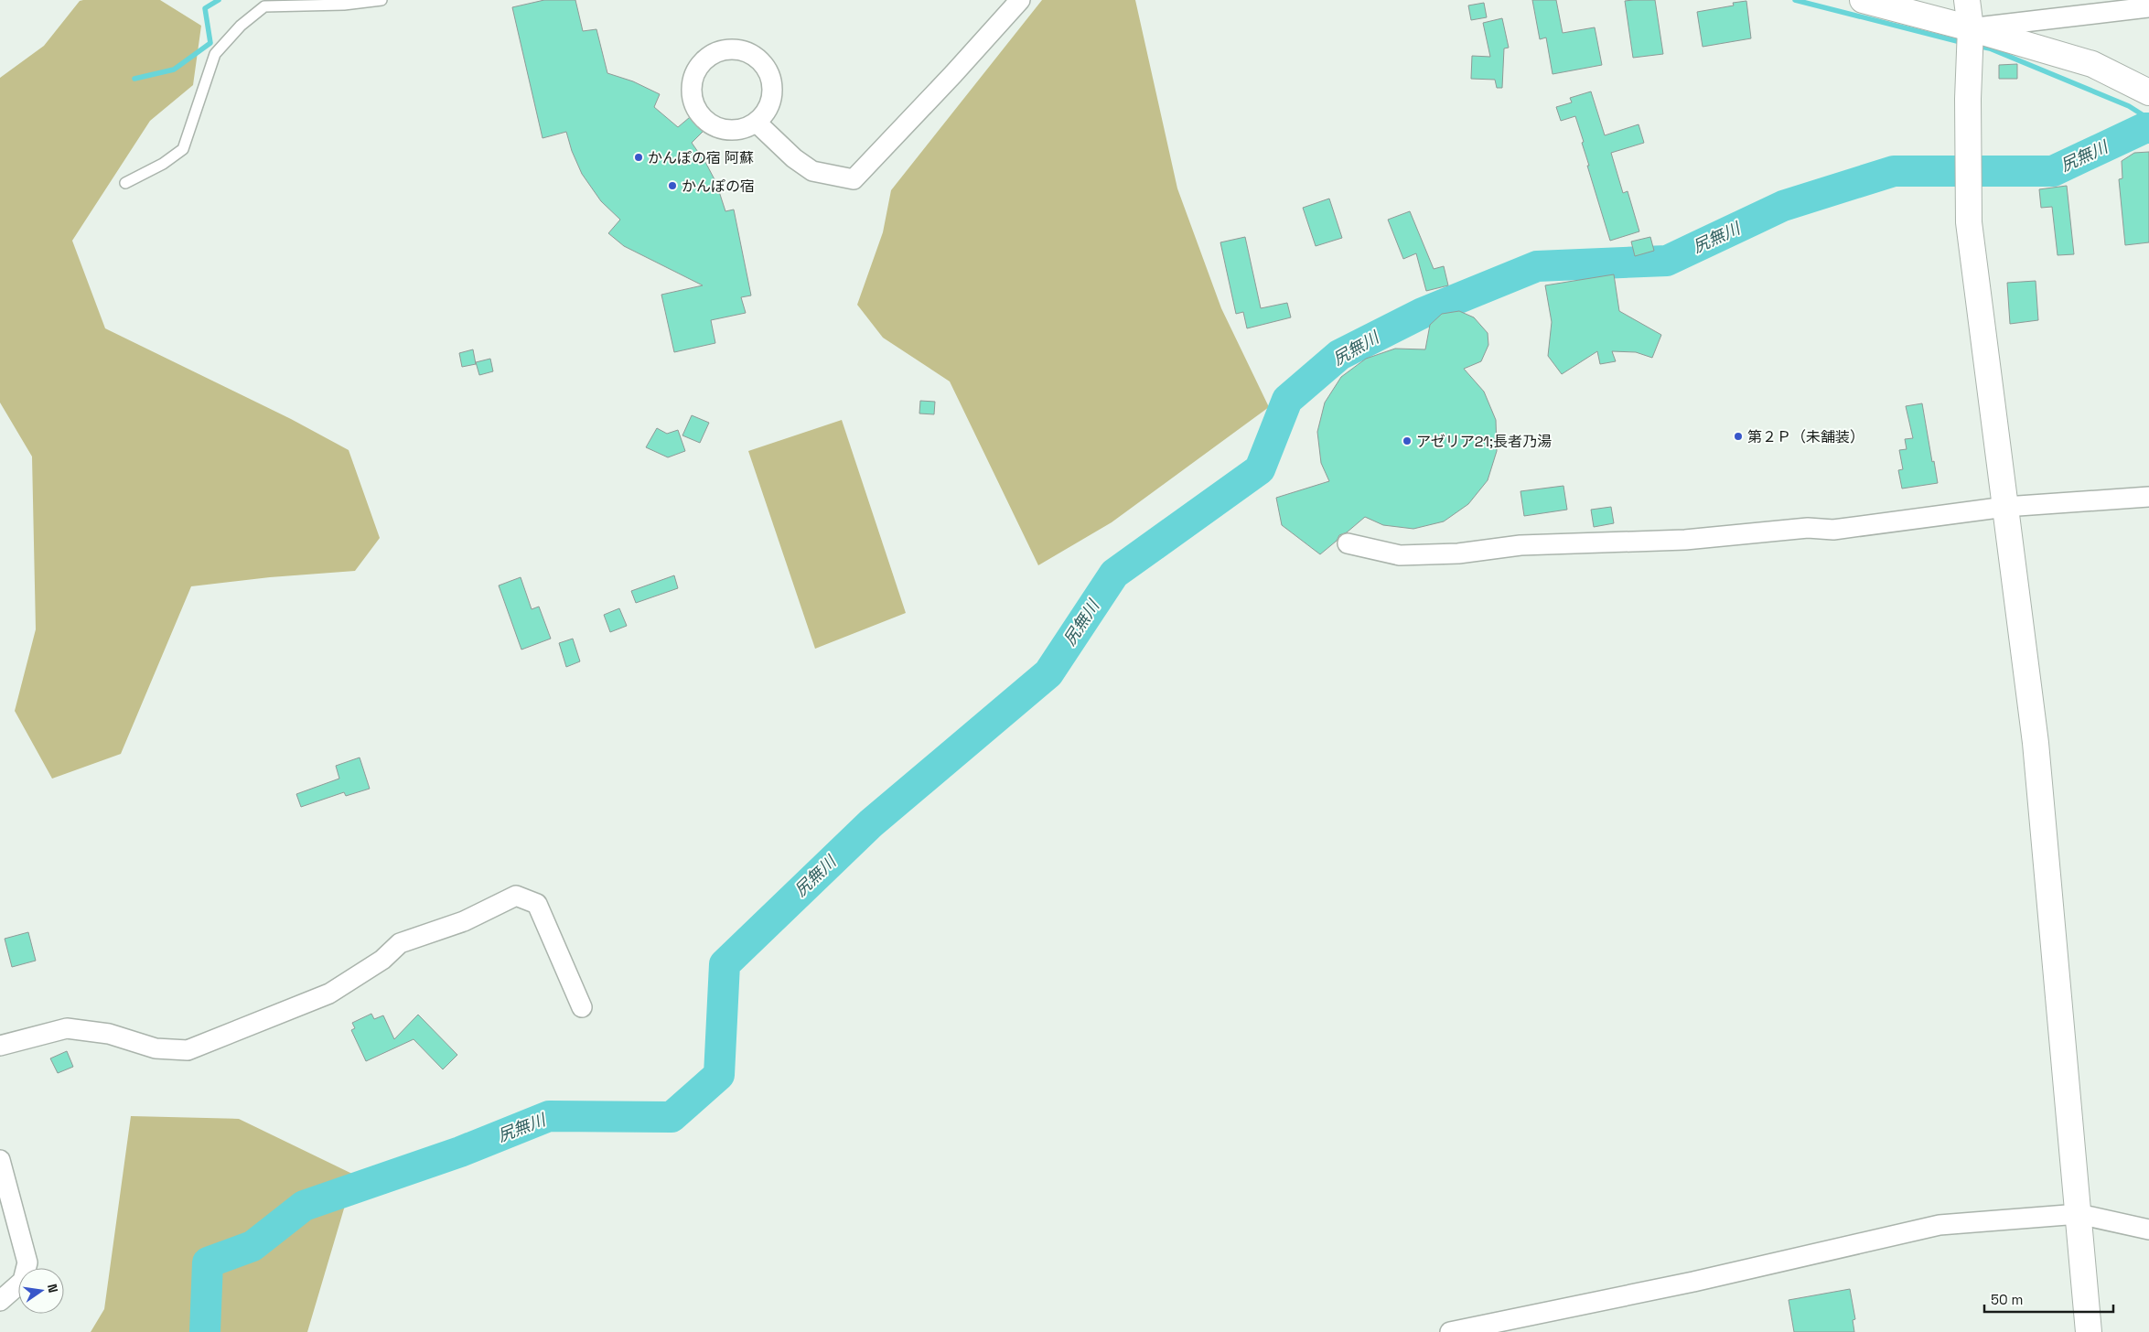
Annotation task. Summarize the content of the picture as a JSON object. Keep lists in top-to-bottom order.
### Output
{
  "water": ["尻無川"],
  "places": [
    "かんぽの宿 阿蘇",
    "かんぽの宿",
    "第２Ｐ（未舗装）",
    "アゼリア21;長者乃湯"
  ],
  "scale_bar": "50 m",
  "north": "right"
}
